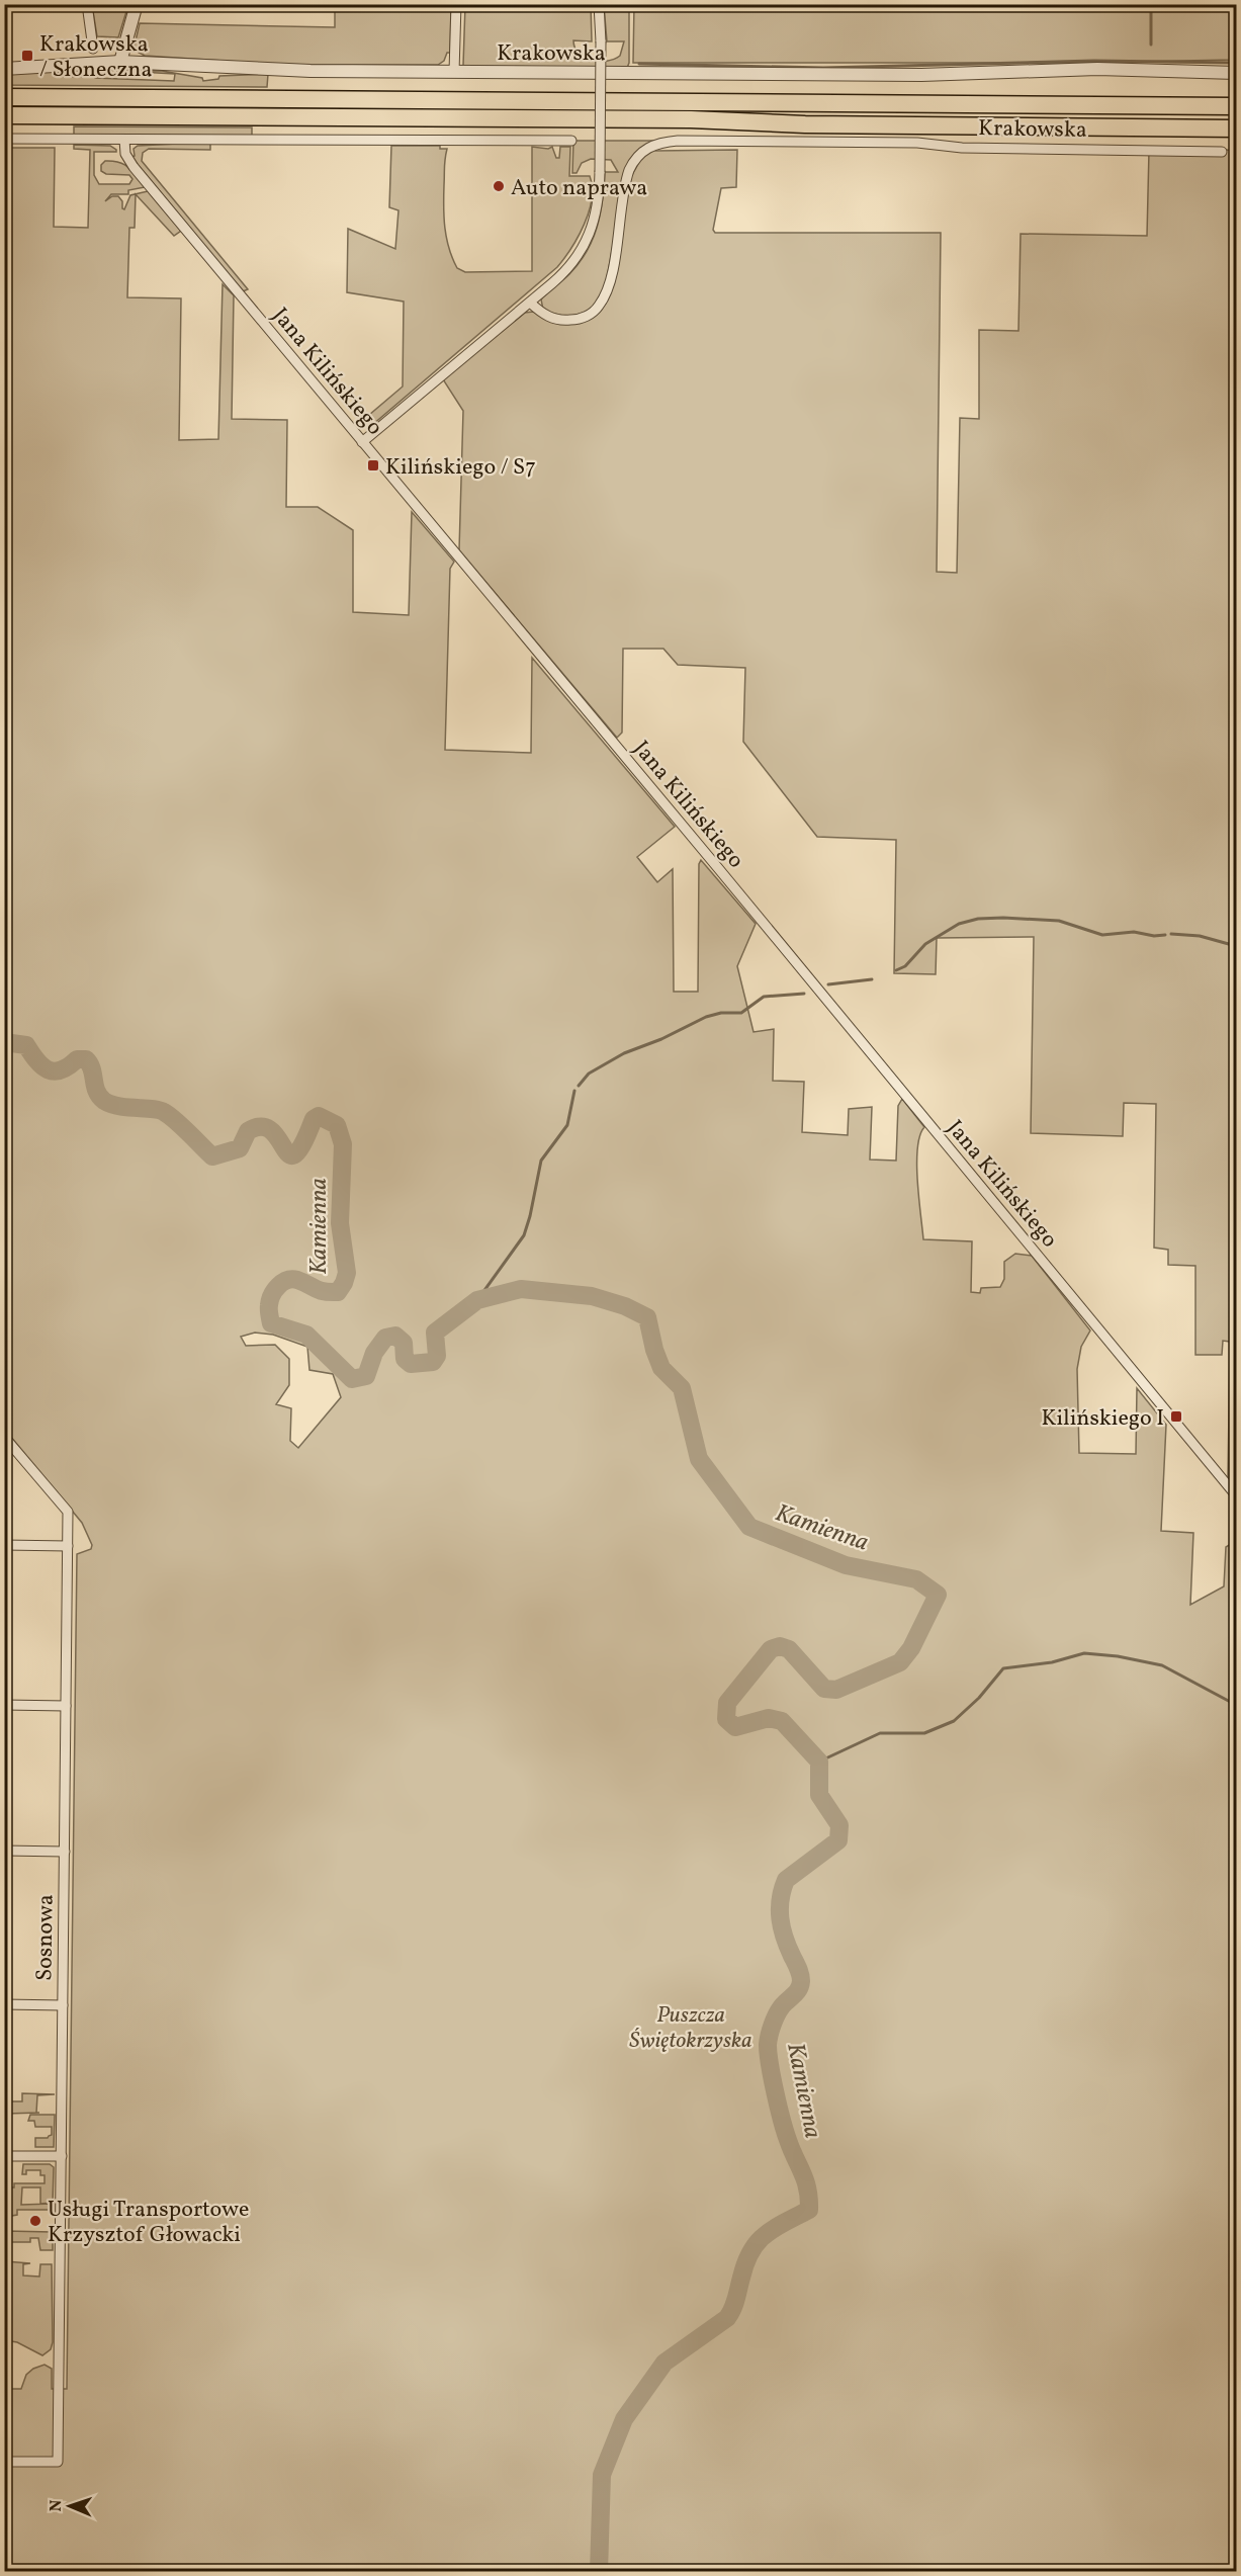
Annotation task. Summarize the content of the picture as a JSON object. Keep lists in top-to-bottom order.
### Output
{
  "streets": {
    "street": ["Krakowska", "Jana Kilińskiego", "Sosnowa"]
  },
  "water": ["Kamienna"],
  "parks": ["Puszcza Świętokrzyska"],
  "places": {
    "transit": ["Krakowska / Słoneczna", "Kilińskiego / S7", "Kilińskiego I"],
    "other": ["Auto naprawa", "Usługi Transportowe Krzysztof Głowacki"]
  },
  "north": "left"
}
